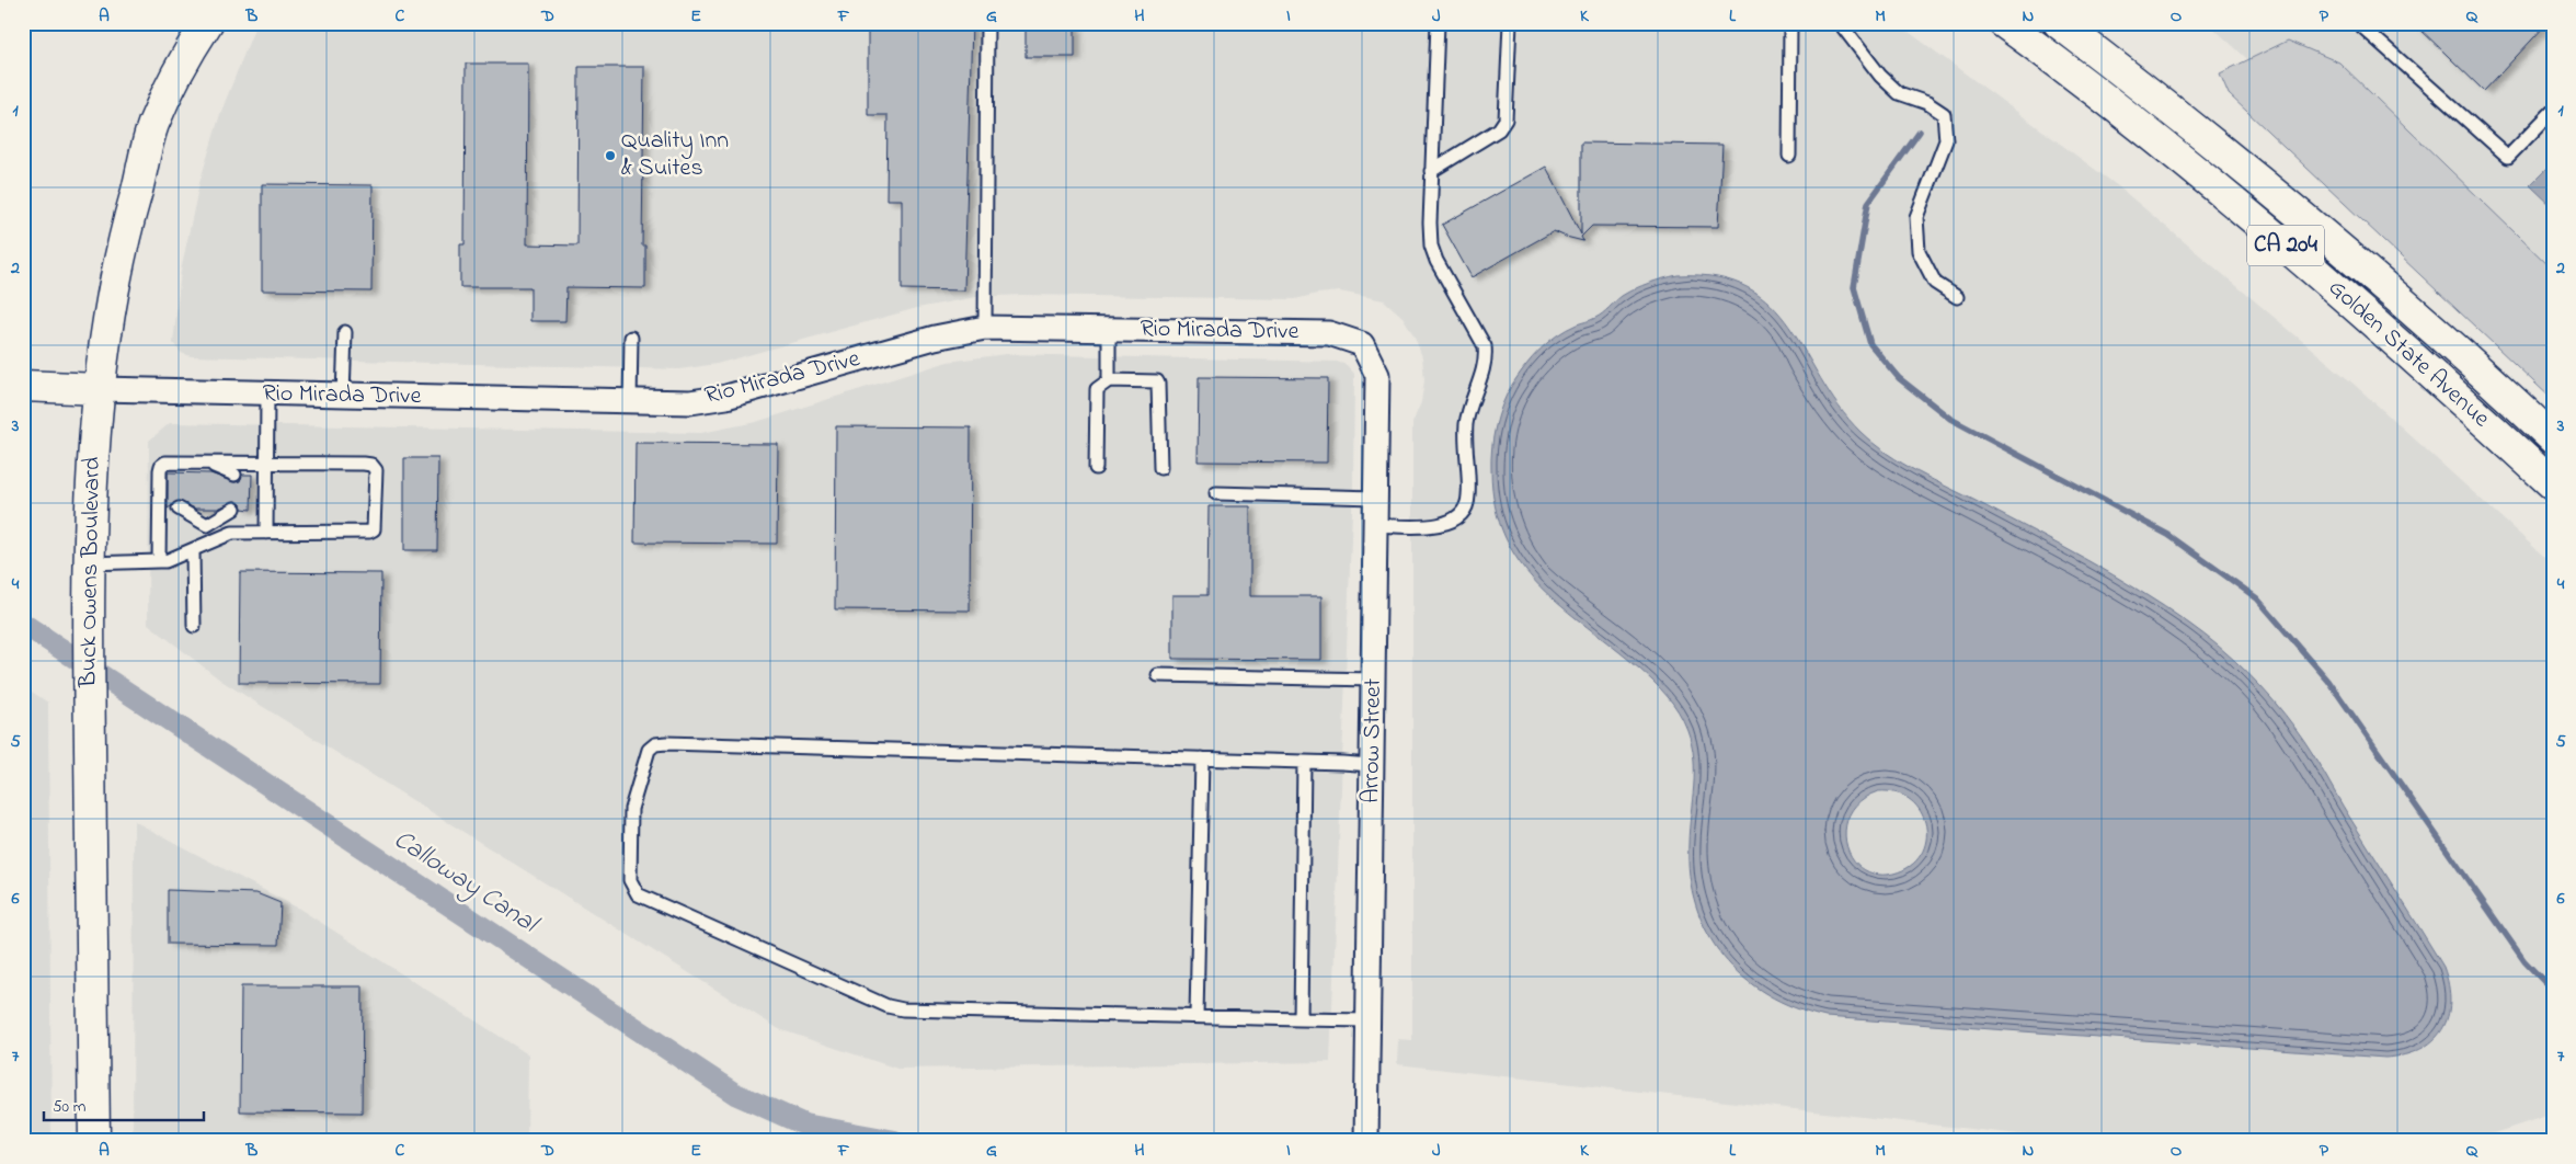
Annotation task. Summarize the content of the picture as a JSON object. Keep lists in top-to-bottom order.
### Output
{
  "streets": {
    "main road": ["CA 204", "Golden State Avenue", "Buck Owens Boulevard"],
    "street": ["Rio Mirada Drive", "Arrow Street"]
  },
  "crossings": [
    ["Rio Mirada Drive", "Buck Owens Boulevard"],
    ["Rio Mirada Drive", "Arrow Street"]
  ],
  "water": ["Calloway Canal"],
  "places": ["Quality Inn & Suites"],
  "scale_bar": "50 m",
  "grid": {
    "columns": [
      "A",
      "B",
      "C",
      "D",
      "E",
      "F",
      "G",
      "H",
      "I",
      "J",
      "K",
      "L",
      "M",
      "N",
      "O",
      "P",
      "Q"
    ],
    "rows": [
      "1",
      "2",
      "3",
      "4",
      "5",
      "6",
      "7"
    ]
  }
}
